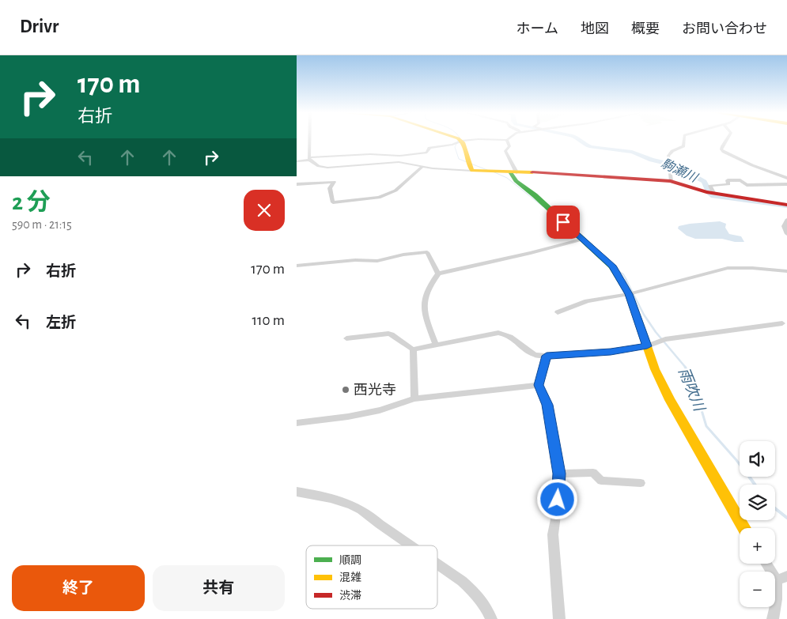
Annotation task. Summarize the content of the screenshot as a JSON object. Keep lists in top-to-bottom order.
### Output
{
  "water": ["駒瀬川", "雨吹川"],
  "places": ["西光寺"],
  "legend": ["順調", "混雑", "渋滞"],
  "page": {
    "header": "Drivr",
    "nav": [
      "ホーム",
      "地図",
      "概要",
      "お問い合わせ"
    ],
    "turn": ["170 m", "右折"],
    "heading": ["2 分", "590 m · 21:15"],
    "list": [
      {
        "name": "右折",
        "value": "170 m"
      },
      {
        "name": "左折",
        "value": "110 m"
      }
    ],
    "map_buttons": ["+", "−"],
    "buttons": ["終了", "共有"]
  }
}
